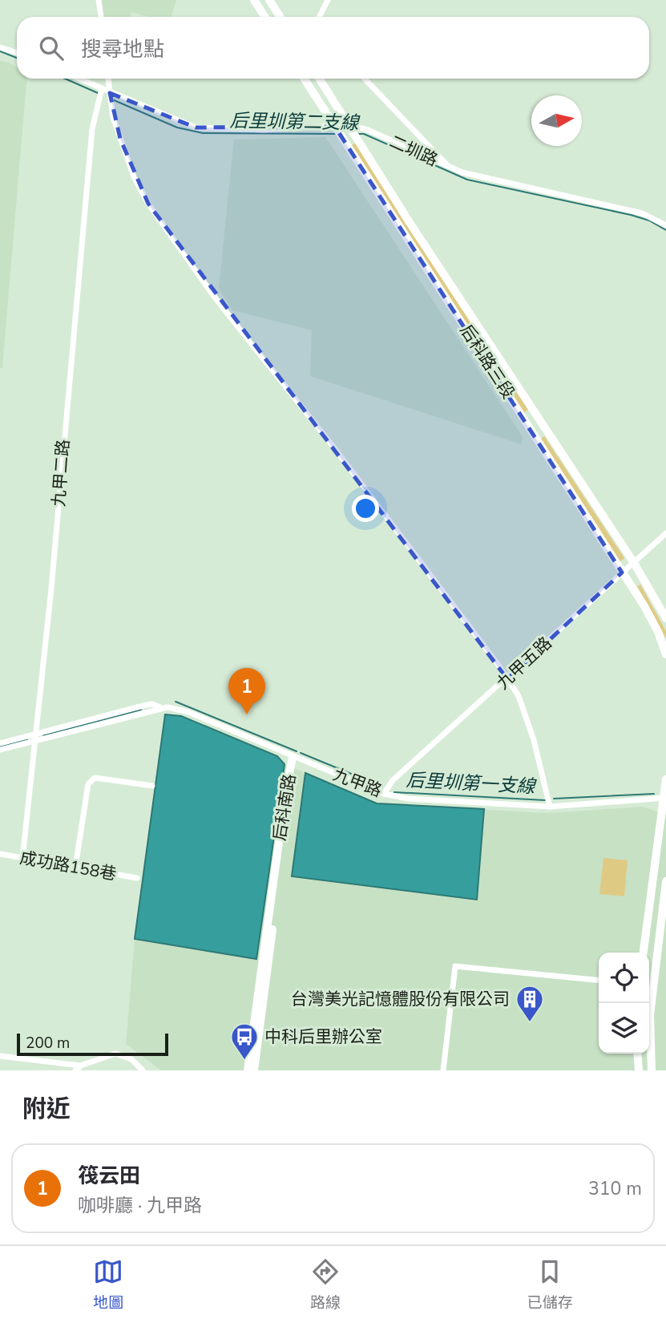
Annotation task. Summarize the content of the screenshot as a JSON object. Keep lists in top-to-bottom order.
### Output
{
  "streets": {
    "street": [
      "二圳路",
      "后科路三段",
      "九甲二路",
      "九甲五路",
      "九甲路",
      "后科南路",
      "成功路158巷"
    ]
  },
  "crossings": [
    ["二圳路", "后科路三段"],
    ["二圳路", "九甲二路"],
    ["后科路三段", "九甲五路"],
    ["九甲二路", "九甲路"],
    ["九甲二路", "成功路158巷"],
    ["九甲五路", "九甲路"],
    ["九甲路", "后科南路"]
  ],
  "water": ["后里圳第二支線", "后里圳第一支線"],
  "places": {
    "building": ["台灣美光記憶體股份有限公司"],
    "bus stop": ["中科后里辦公室"]
  },
  "scale_bar": "200 m",
  "north": "right",
  "page": {
    "search": "搜尋地點",
    "pins": "1",
    "scale": "200 m",
    "heading": "附近",
    "list": [
      {
        "mark": "1",
        "name": "筏云田",
        "note": "咖啡廳 · 九甲路",
        "value": "310 m"
      }
    ],
    "nav": ["地圖", "路線", "已儲存"]
  }
}
